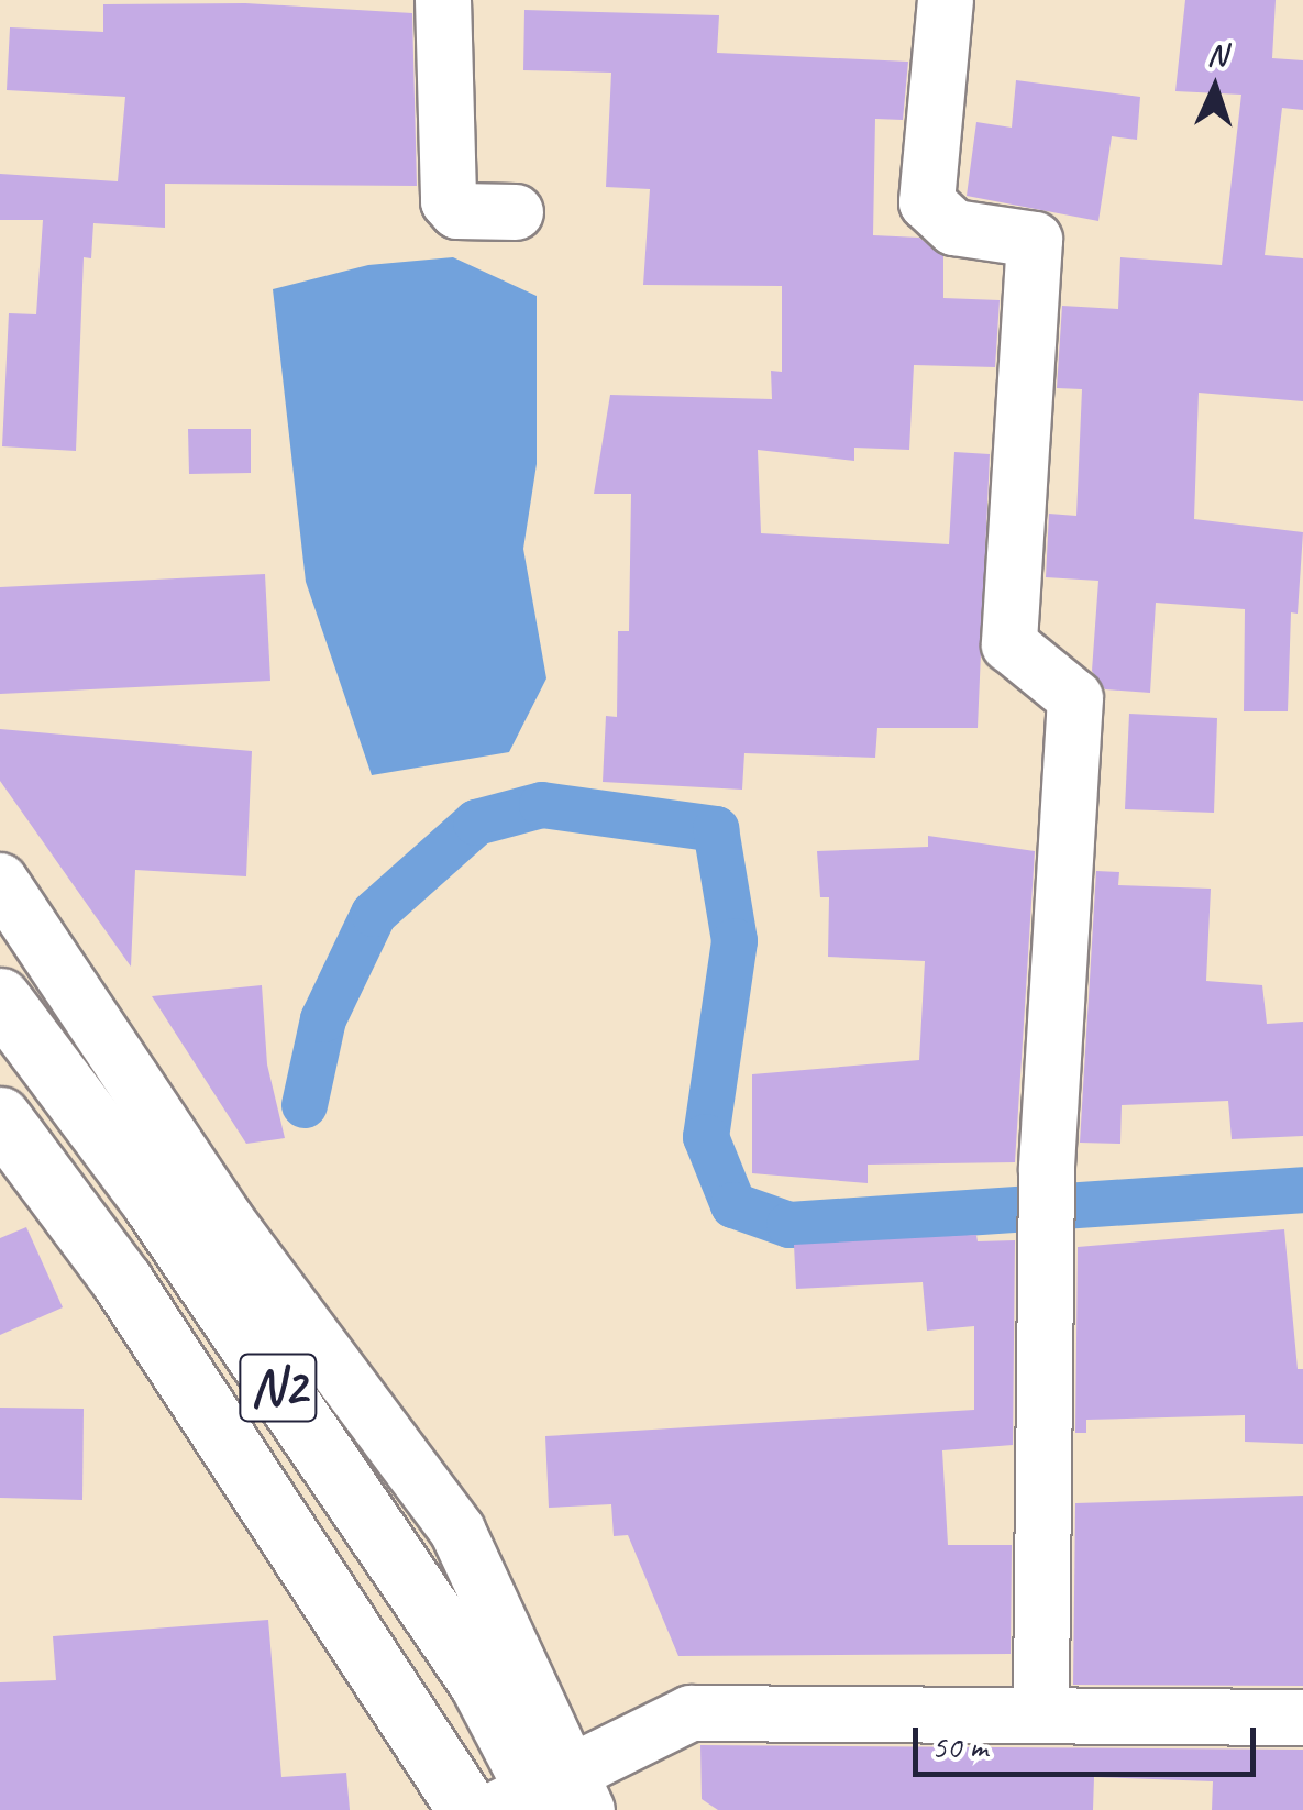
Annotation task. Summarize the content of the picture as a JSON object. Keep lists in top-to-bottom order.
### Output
{
  "streets": {
    "highway": ["N2"]
  },
  "scale_bar": "50 m",
  "north": "top"
}
